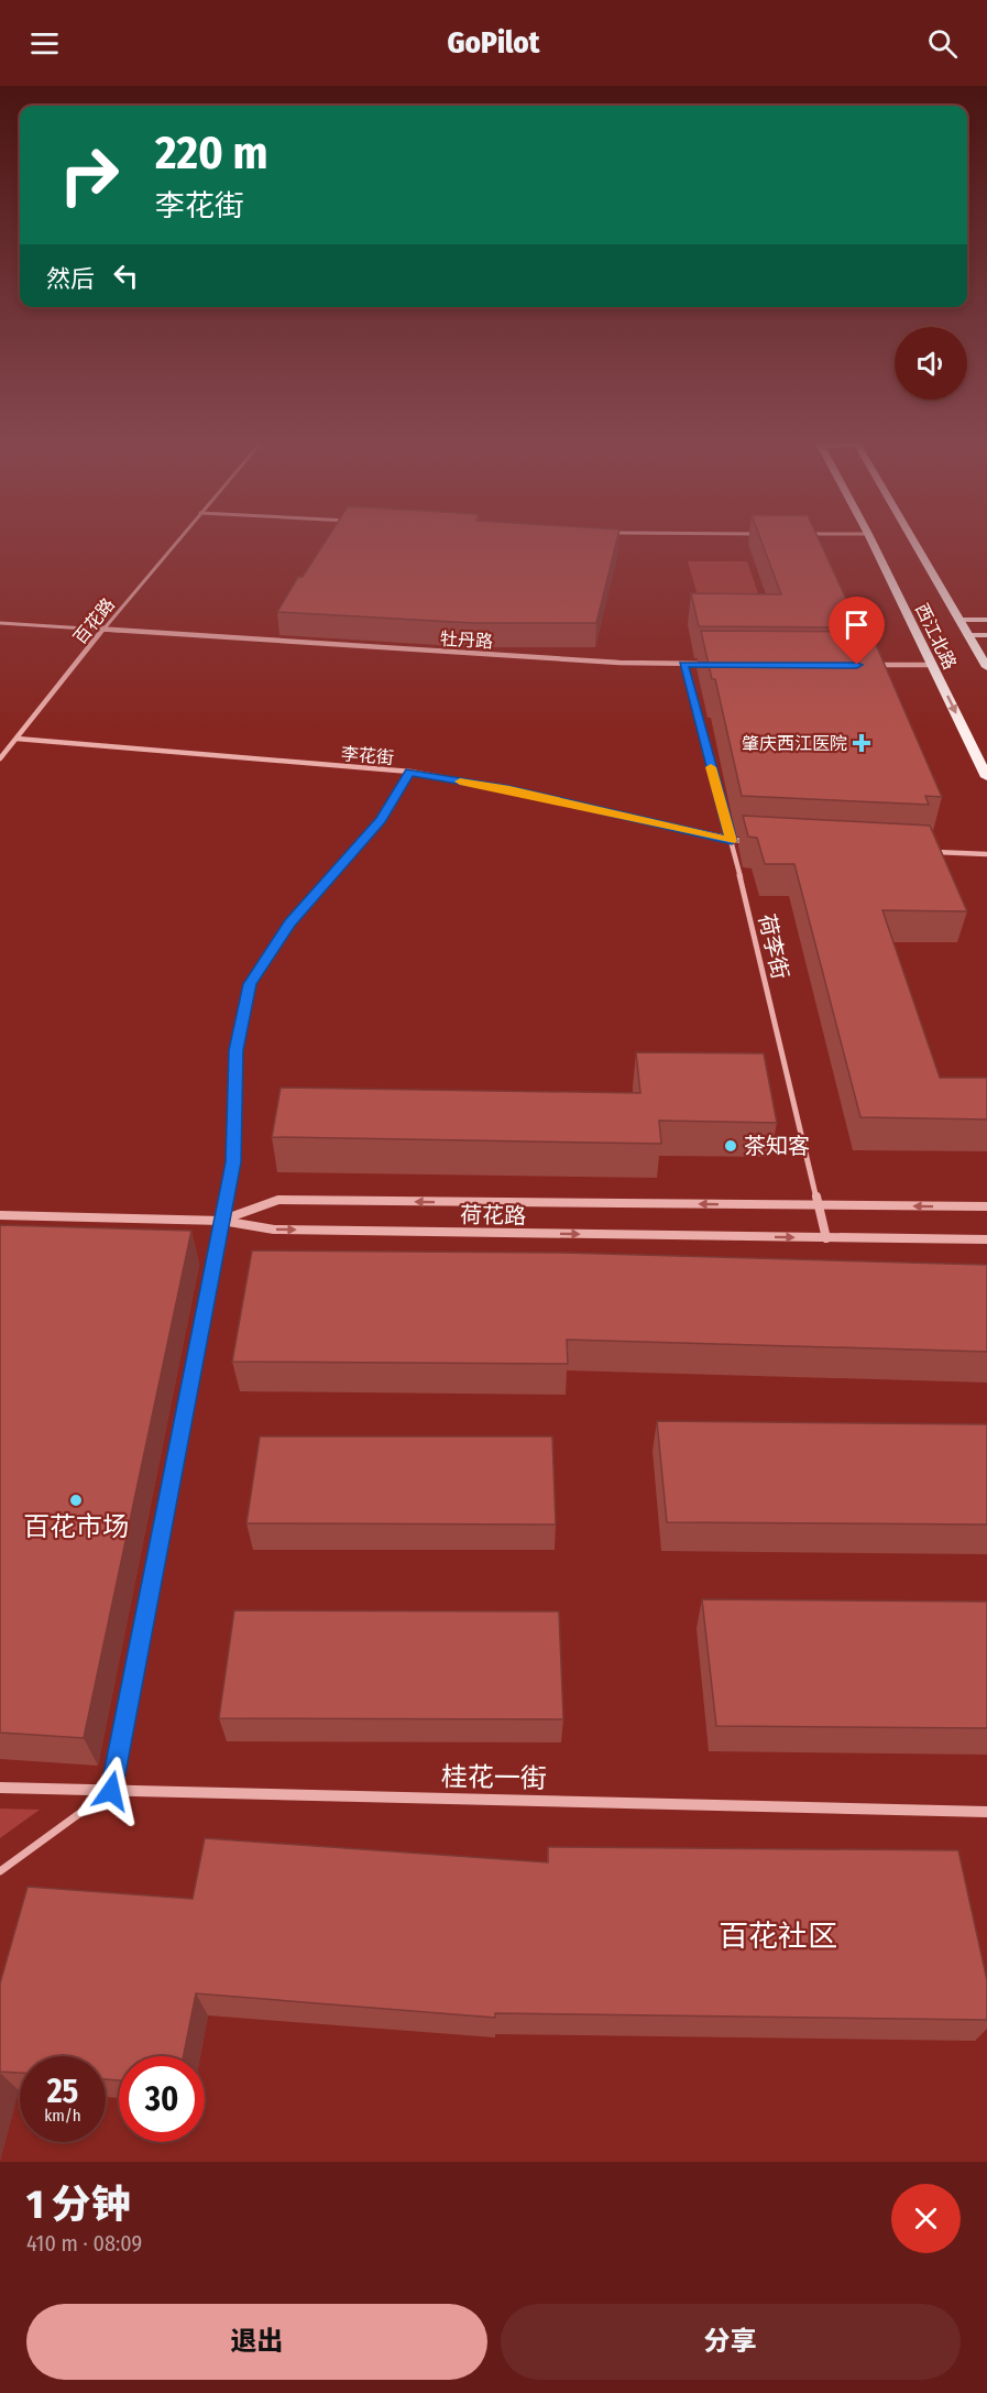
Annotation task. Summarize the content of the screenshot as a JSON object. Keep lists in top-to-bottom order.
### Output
{
  "streets": {
    "main road": ["西江北路"],
    "street": [
      "百花路",
      "牡丹路",
      "李花街",
      "荷李街",
      "荷花路",
      "桂花一街"
    ]
  },
  "crossings": [
    ["百花路", "牡丹路"],
    ["百花路", "李花街"],
    ["牡丹路", "荷李街"],
    ["李花街", "荷李街"],
    ["荷李街", "荷花路"]
  ],
  "districts": ["百花社区"],
  "places": {
    "health": ["肇庆西江医院"],
    "other": ["茶知客", "百花市场"]
  },
  "page": {
    "header": "GoPilot",
    "turn": ["220 m", "李花街"],
    "then": "然后",
    "speed": "25 km/h",
    "limit": "30",
    "heading": ["1 分钟", "410 m · 08:09"],
    "buttons": ["退出", "分享"]
  }
}
